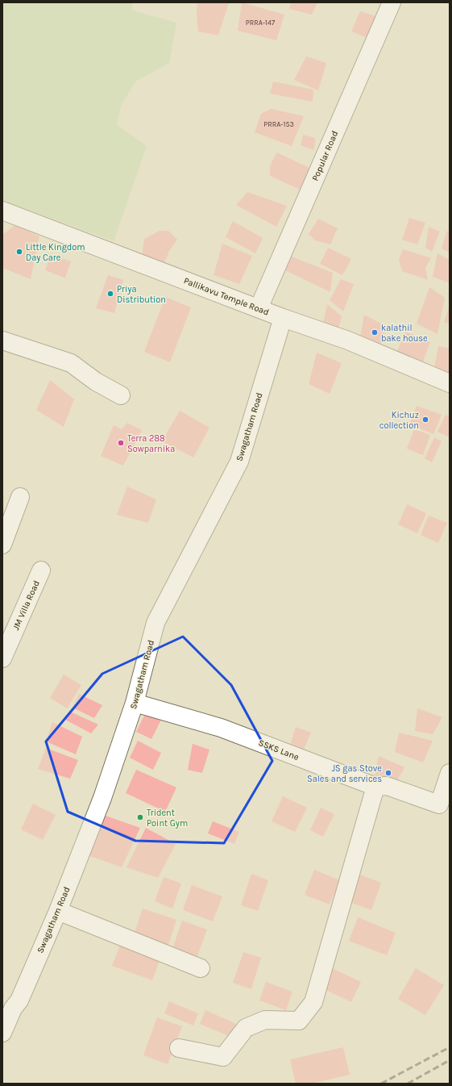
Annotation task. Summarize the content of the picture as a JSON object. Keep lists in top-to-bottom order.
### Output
{
  "streets": {
    "street": [
      "Popular Road",
      "Pallikavu Temple Road",
      "Swagatham Road",
      "JM Villa Road",
      "SSKS Lane"
    ]
  },
  "crossings": [
    ["Popular Road", "Pallikavu Temple Road"],
    ["Pallikavu Temple Road", "Swagatham Road"],
    ["Swagatham Road", "SSKS Lane"]
  ],
  "places": [
    "Little Kingdom Day Care",
    "Priya Distribution",
    "kalathil bake house",
    "Kichuz collection",
    "Terra 288 Sowparnika",
    "JS gas Stove Sales and services",
    "Trident Point Gym"
  ],
  "house_numbers": ["PRRA-147", "PRRA-153"]
}
